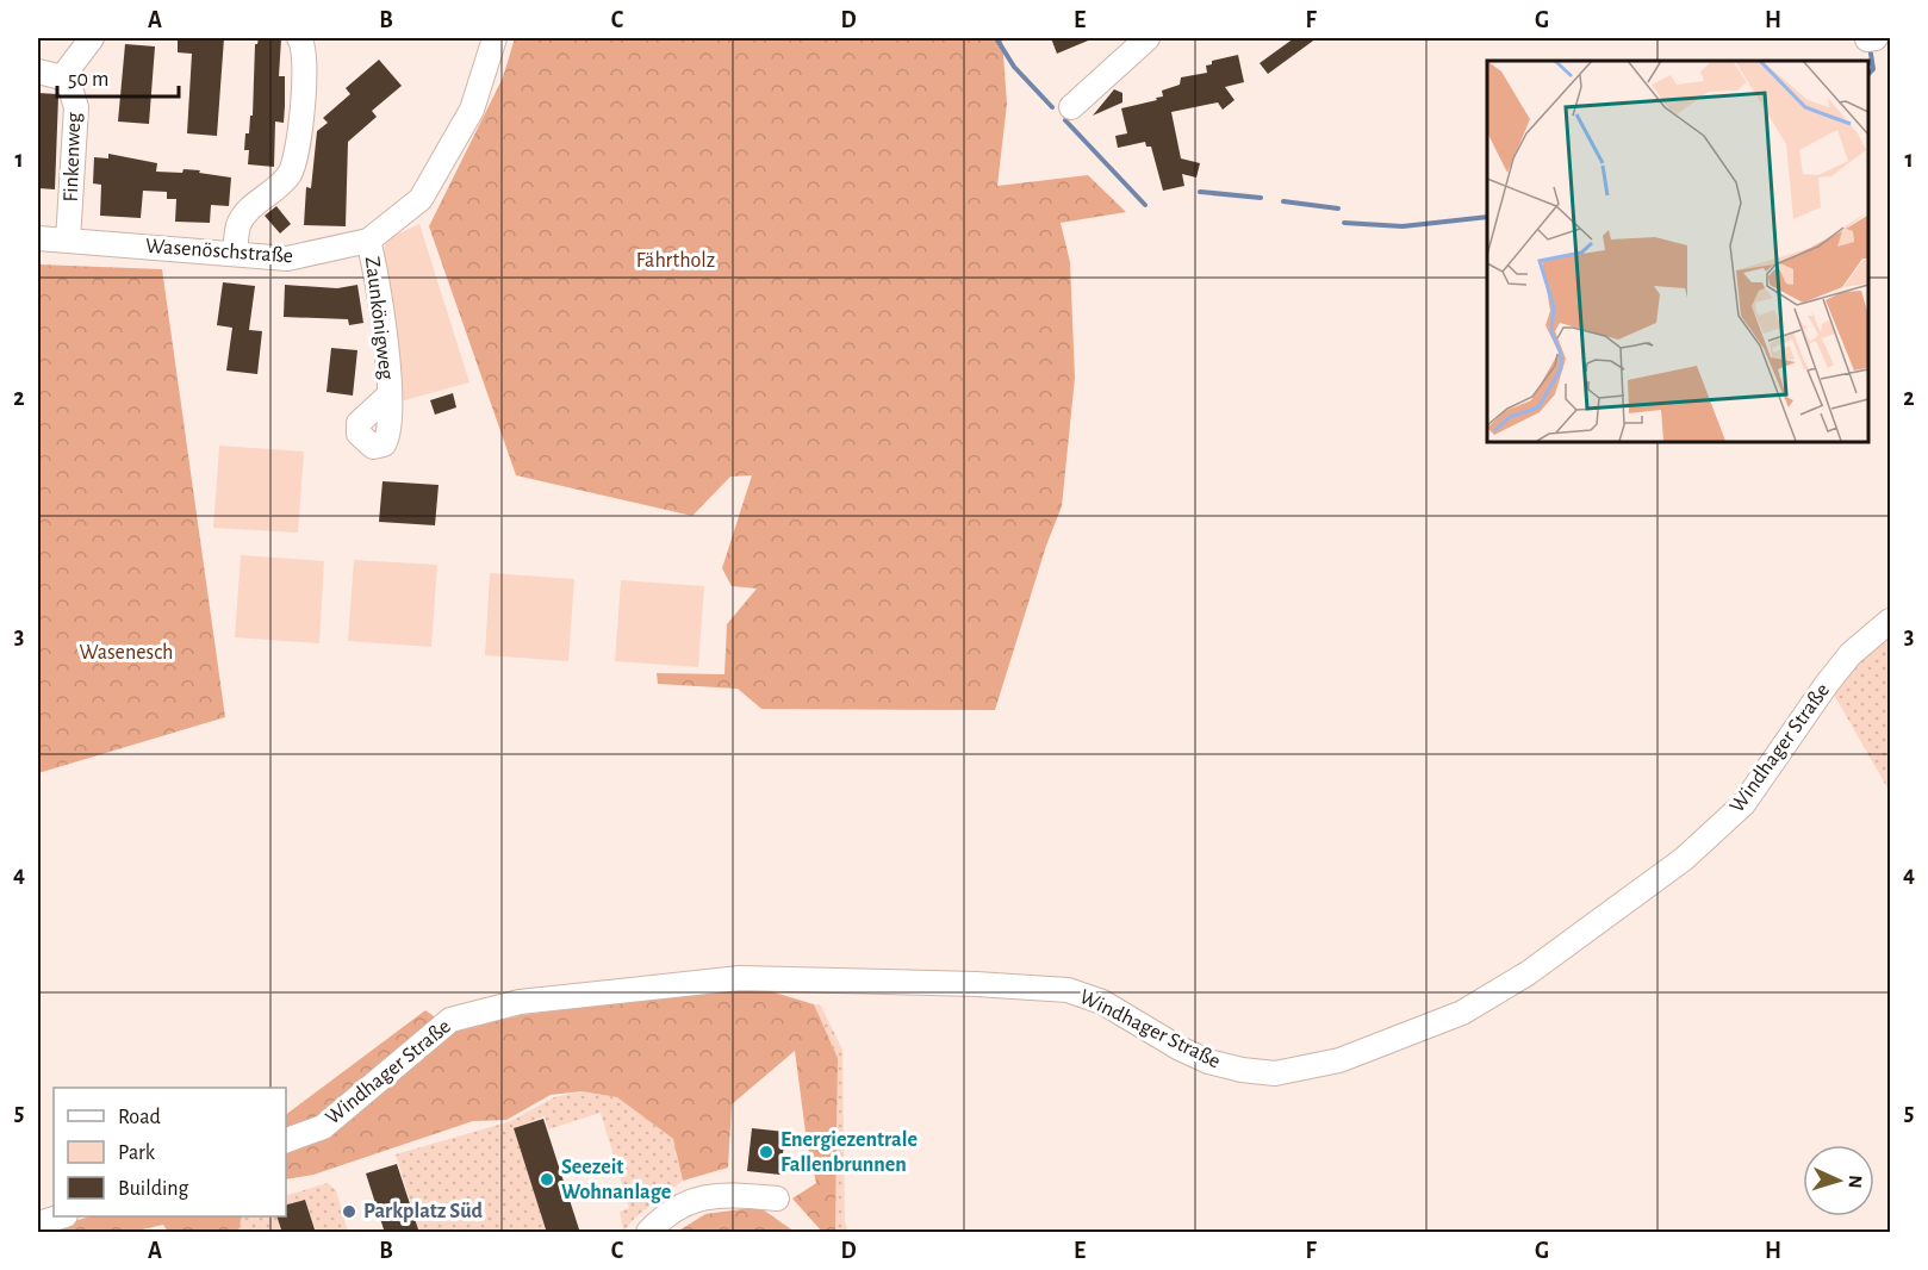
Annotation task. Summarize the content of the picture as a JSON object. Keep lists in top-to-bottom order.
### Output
{
  "streets": {
    "street": [
      "Finkenweg",
      "Wasenöschstraße",
      "Zaunkönigweg",
      "Windhager Straße"
    ]
  },
  "crossings": [
    ["Finkenweg", "Wasenöschstraße"],
    ["Wasenöschstraße", "Zaunkönigweg"]
  ],
  "parks": ["Fährtholz", "Wasenesch"],
  "places": ["Energiezentrale Fallenbrunnen", "Seezeit Wohnanlage", "Parkplatz Süd"],
  "legend": ["Road", "Park", "Building"],
  "scale_bar": "50 m",
  "north": "right",
  "grid": {
    "columns": [
      "A",
      "B",
      "C",
      "D",
      "E",
      "F",
      "G",
      "H"
    ],
    "rows": [
      "1",
      "2",
      "3",
      "4",
      "5"
    ]
  }
}
